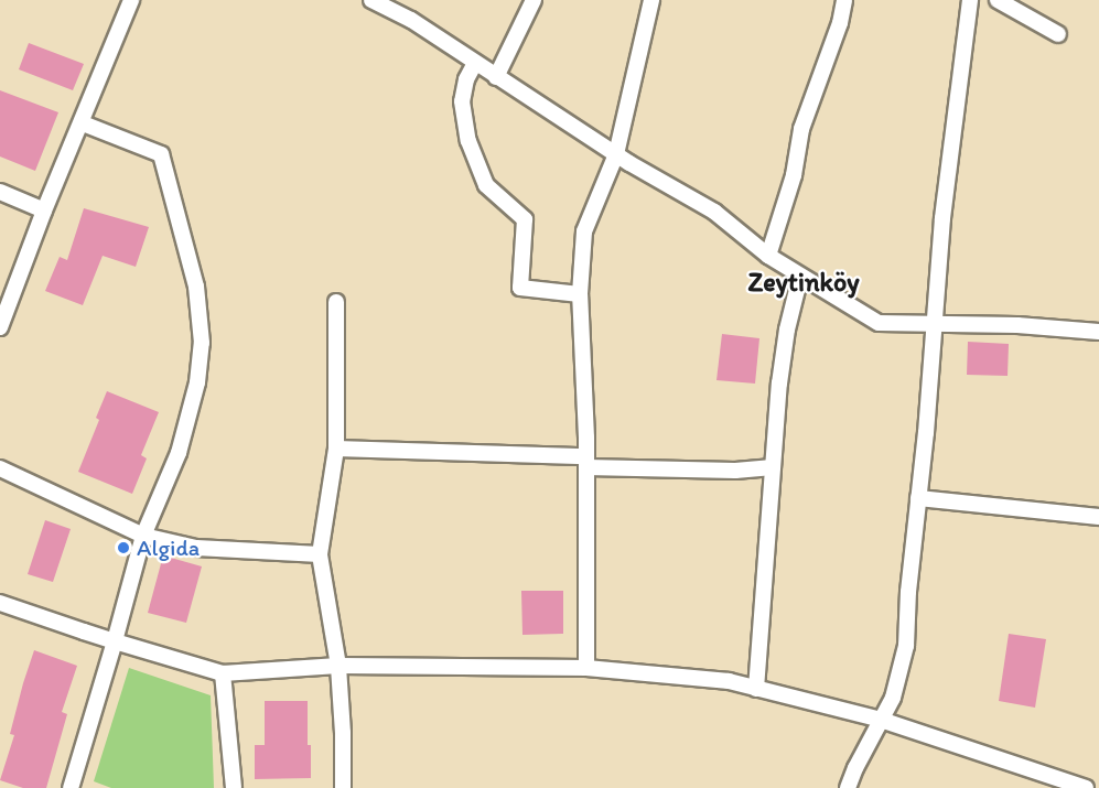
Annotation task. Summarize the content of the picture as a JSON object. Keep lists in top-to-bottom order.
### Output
{
  "districts": ["Zeytinköy"],
  "places": ["Algida"]
}
